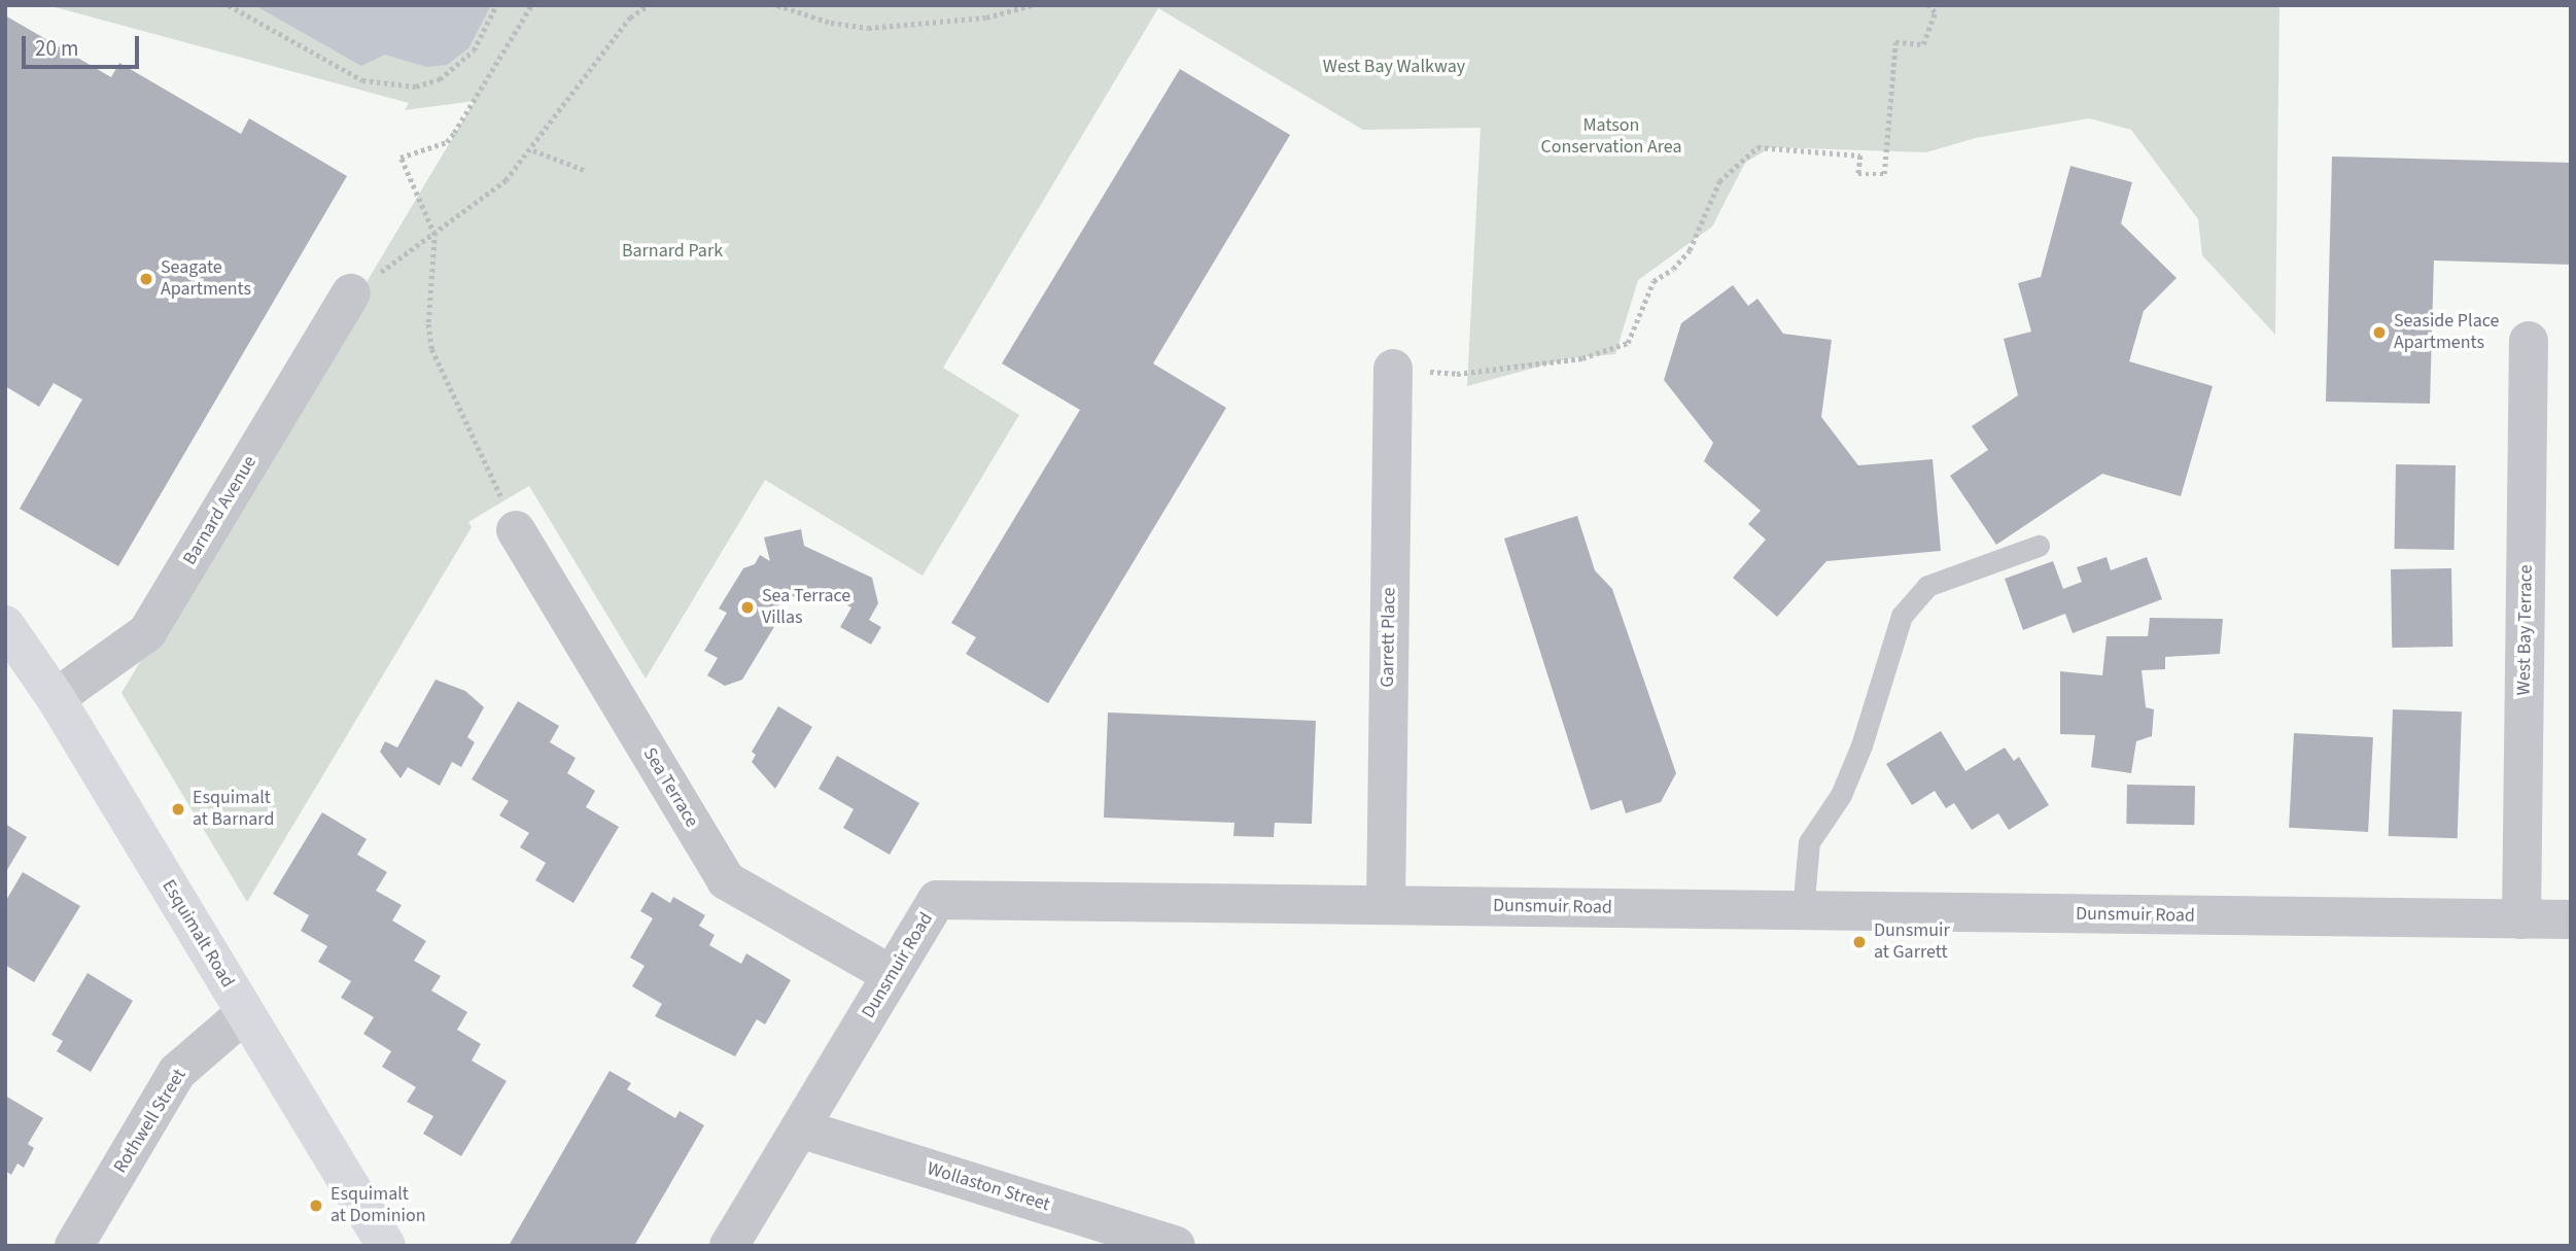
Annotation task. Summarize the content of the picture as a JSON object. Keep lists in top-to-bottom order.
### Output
{
  "streets": {
    "main road": ["Esquimalt Road"],
    "street": [
      "Barnard Avenue",
      "West Bay Terrace",
      "Garrett Place",
      "Sea Terrace",
      "Dunsmuir Road",
      "Rothwell Street",
      "Wollaston Street"
    ]
  },
  "crossings": [
    ["Barnard Avenue", "Esquimalt Road"],
    ["West Bay Terrace", "Dunsmuir Road"],
    ["Garrett Place", "Dunsmuir Road"],
    ["Sea Terrace", "Dunsmuir Road"],
    ["Dunsmuir Road", "Wollaston Street"],
    ["Esquimalt Road", "Rothwell Street"]
  ],
  "parks": ["West Bay Walkway", "Matson Conservation Area", "Barnard Park"],
  "places": [
    "Seagate Apartments",
    "Seaside Place Apartments",
    "Sea Terrace Villas",
    "Esquimalt at Barnard",
    "Dunsmuir at Garrett",
    "Esquimalt at Dominion"
  ],
  "scale_bar": "20 m"
}
